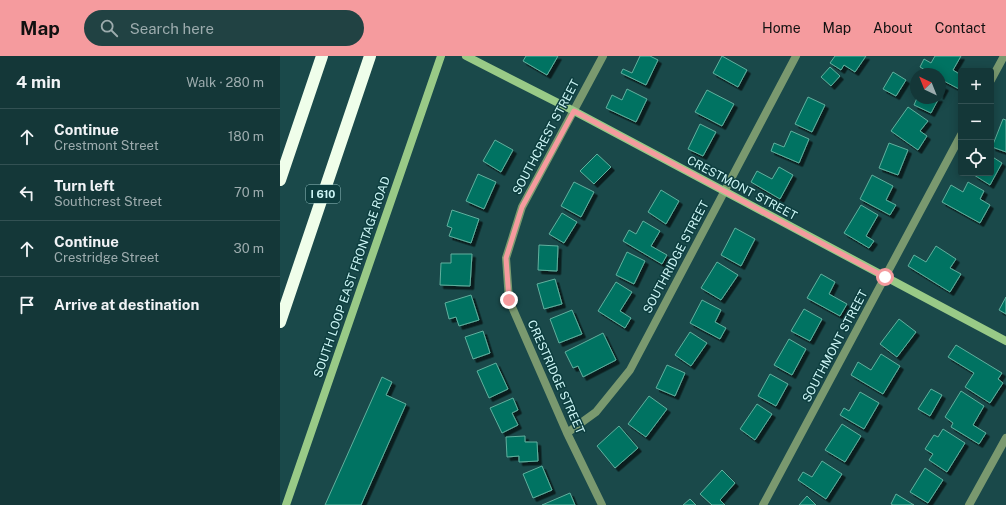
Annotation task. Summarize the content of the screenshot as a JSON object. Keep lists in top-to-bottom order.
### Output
{
  "streets": {
    "highway": ["I 610"],
    "street": [
      "SOUTHCREST STREET",
      "CRESTMONT STREET",
      "SOUTHRIDGE STREET",
      "SOUTH LOOP EAST FRONTAGE ROAD",
      "SOUTHMONT STREET",
      "CRESTRIDGE STREET"
    ]
  },
  "crossings": [
    ["SOUTHCREST STREET", "CRESTMONT STREET"],
    ["SOUTHCREST STREET", "CRESTRIDGE STREET"],
    ["CRESTMONT STREET", "SOUTHRIDGE STREET"],
    ["CRESTMONT STREET", "SOUTHMONT STREET"],
    ["SOUTHRIDGE STREET", "CRESTRIDGE STREET"]
  ],
  "north": "top left",
  "page": {
    "header": "Map",
    "search": "Search here",
    "nav": [
      "Home",
      "Map",
      "About",
      "Contact"
    ],
    "heading": ["4 min", "Walk · 280 m"],
    "map_buttons": ["+", "−"],
    "list": [
      ["Continue", "Crestmont Street", "180 m"],
      ["Turn left", "Southcrest Street", "70 m"],
      ["Continue", "Crestridge Street", "30 m"],
      "Arrive at destination"
    ]
  }
}
